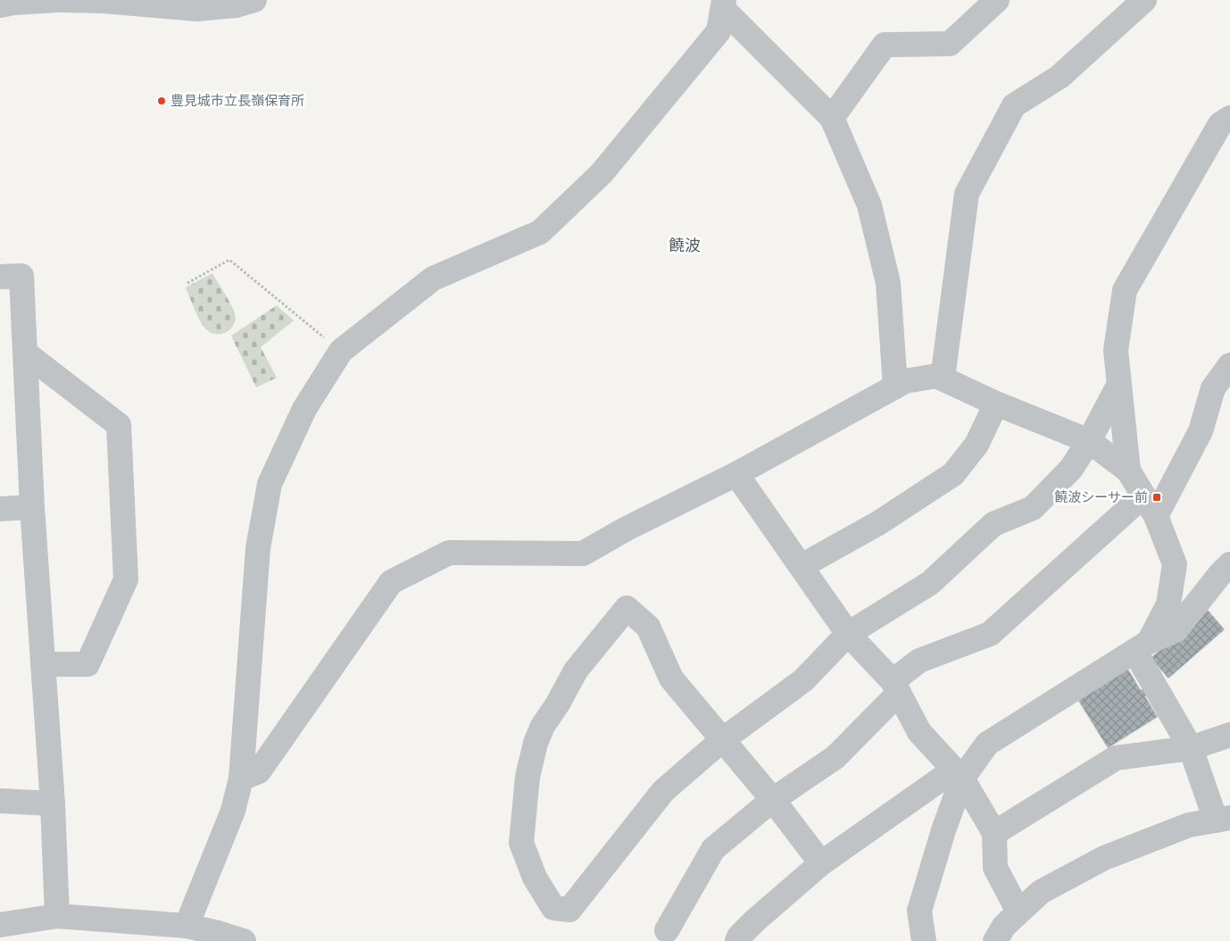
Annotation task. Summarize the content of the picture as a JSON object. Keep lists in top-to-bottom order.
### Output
{
  "districts": ["饒波"],
  "places": {
    "other": ["豊見城市立長嶺保育所"],
    "transit": ["饒波シーサー前"]
  }
}
